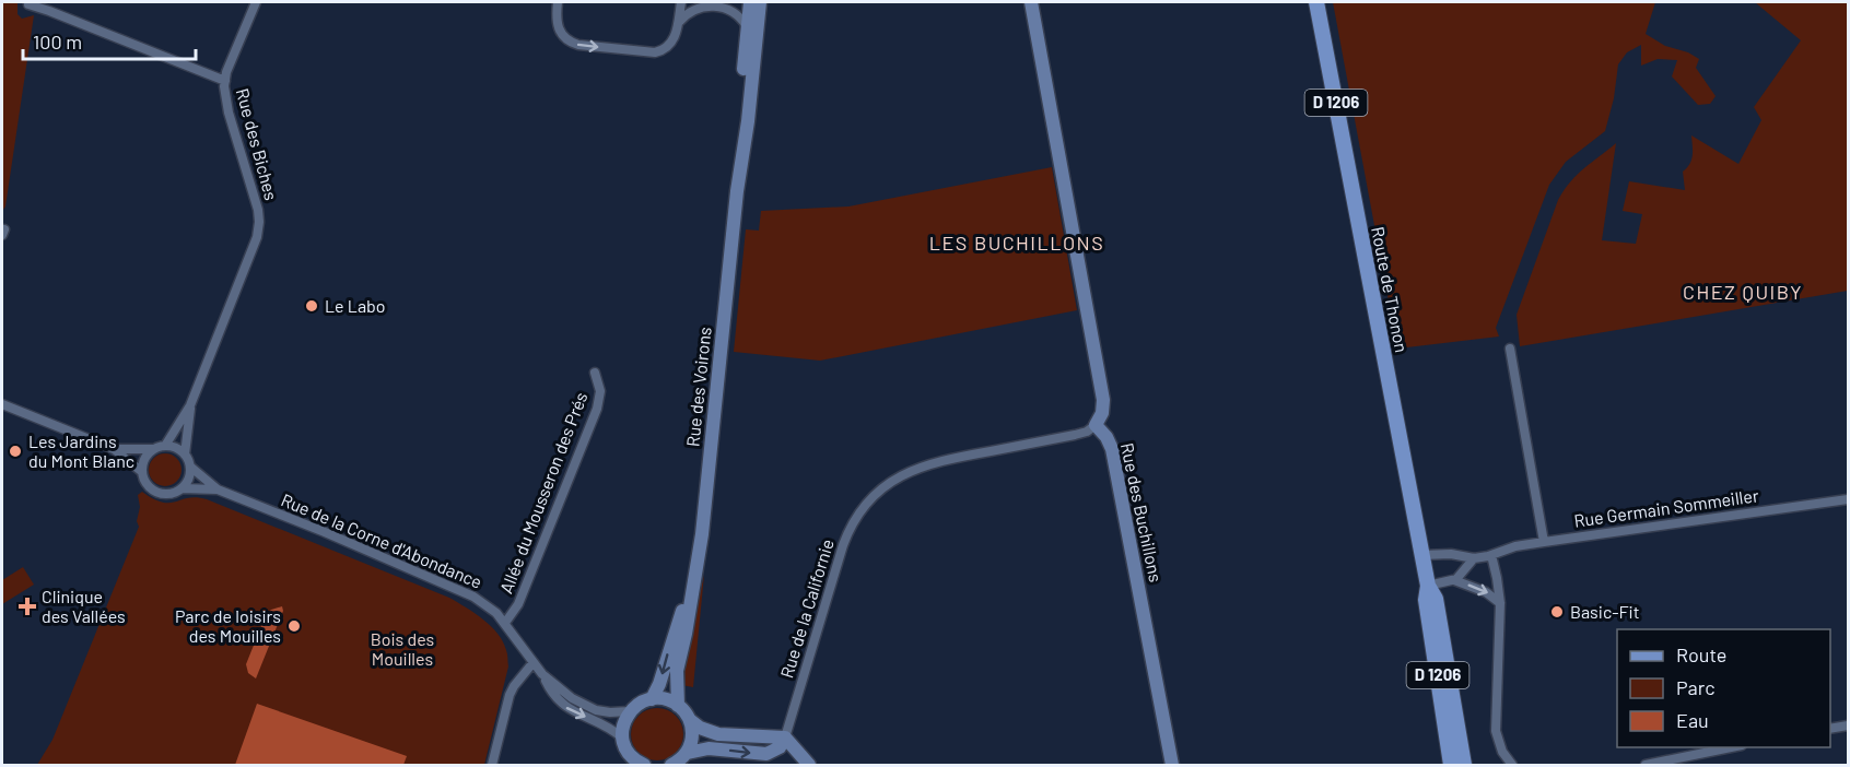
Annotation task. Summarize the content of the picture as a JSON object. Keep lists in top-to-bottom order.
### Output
{
  "streets": {
    "main road": ["D 1206", "Route de Thonon"],
    "street": [
      "Rue des Biches",
      "Rue des Voirons",
      "Allée du Mousseron des Prés",
      "Rue Germain Sommeiller",
      "Rue des Buchillons",
      "Rue de la Corne d'Abondance",
      "Rue de la Californie"
    ]
  },
  "crossings": [
    ["Rue des Biches", "Rue de la Corne d'Abondance"],
    ["Route de Thonon", "Rue Germain Sommeiller"],
    ["Allée du Mousseron des Prés", "Rue de la Corne d'Abondance"],
    ["Rue des Buchillons", "Rue de la Californie"]
  ],
  "districts": ["LES BUCHILLONS", "CHEZ QUIBY"],
  "parks": ["Bois des Mouilles"],
  "places": {
    "other": [
      "Le Labo",
      "Les Jardins du Mont Blanc",
      "Basic-Fit",
      "Parc de loisirs des Mouilles"
    ],
    "health": ["Clinique des Vallées"]
  },
  "legend": ["Route", "Parc", "Eau"],
  "scale_bar": "100 m"
}
